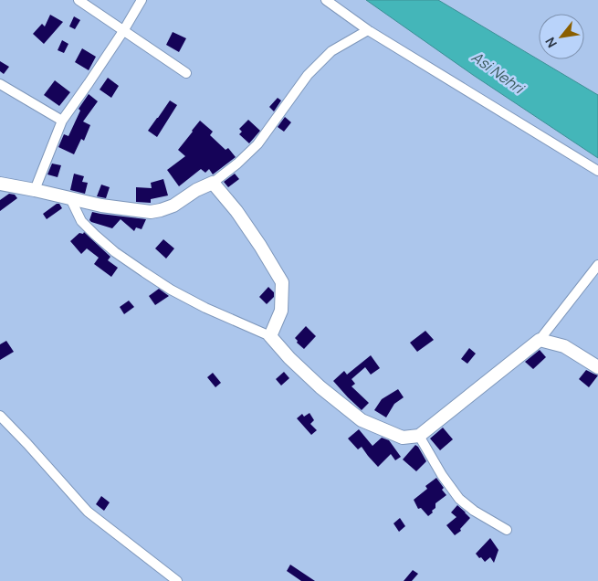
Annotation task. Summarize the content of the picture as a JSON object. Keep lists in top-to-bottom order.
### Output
{
  "water": ["Asi Nehri"],
  "north": "bottom left"
}
